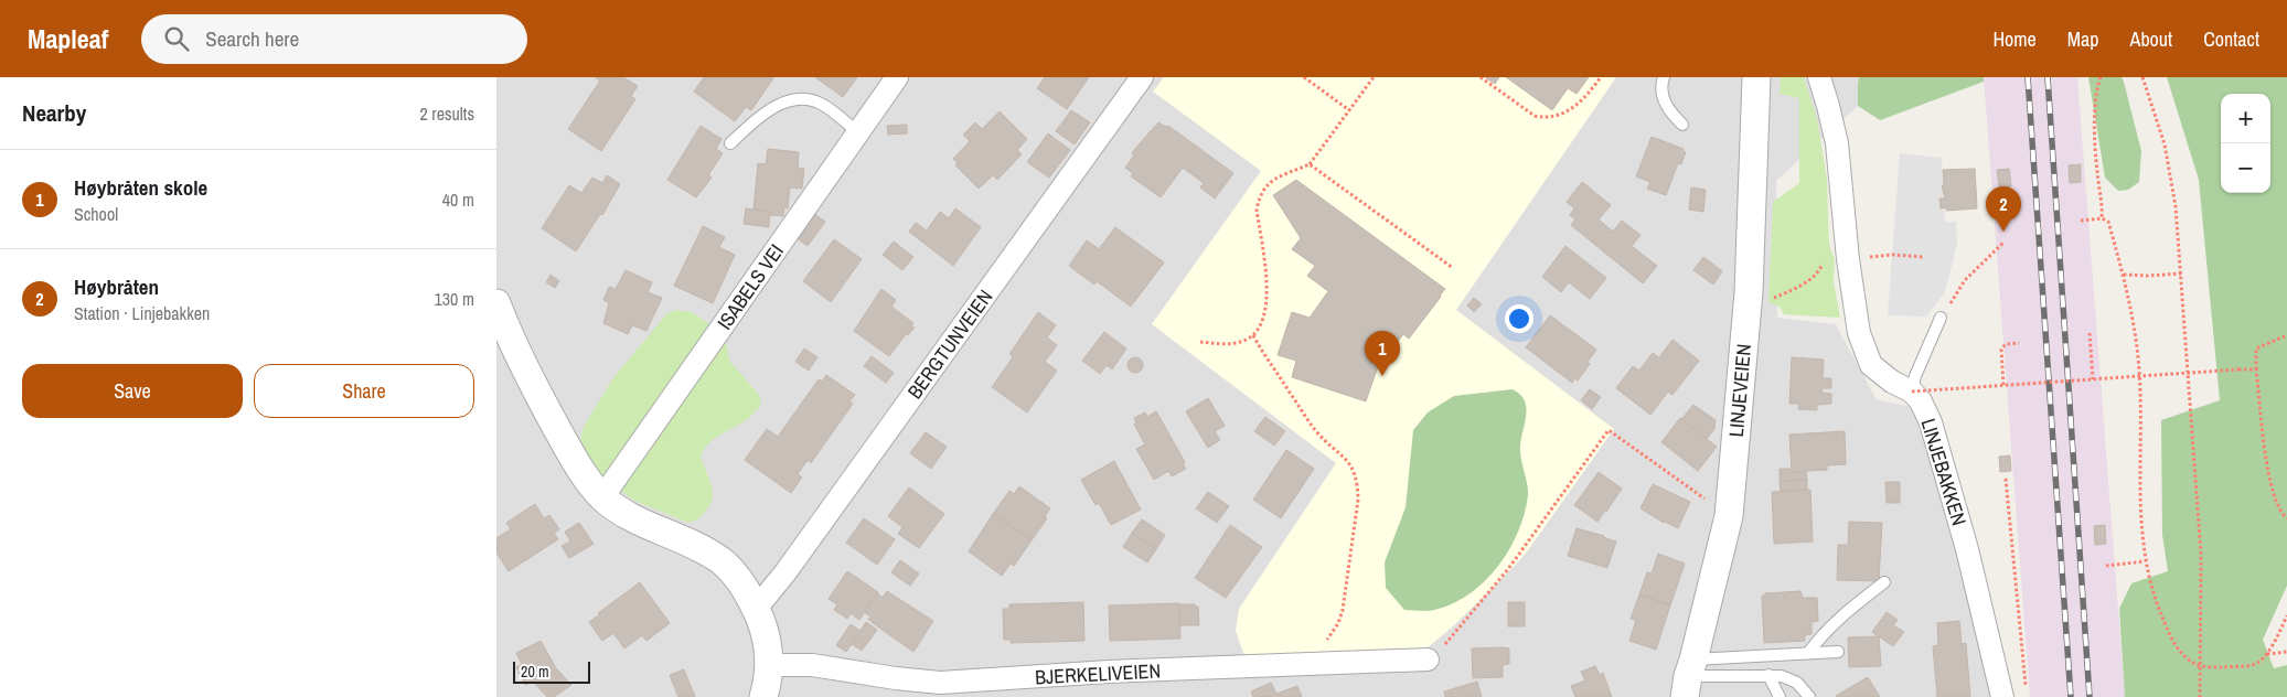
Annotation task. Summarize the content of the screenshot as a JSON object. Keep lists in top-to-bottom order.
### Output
{
  "streets": {
    "street": [
      "ISABELS VEI",
      "BERGTUNVEIEN",
      "LINJEVEIEN",
      "LINJEBAKKEN",
      "BJERKELIVEIEN"
    ]
  },
  "scale_bar": "20 m",
  "page": {
    "header": "Mapleaf",
    "search": "Search here",
    "nav": [
      "Home",
      "Map",
      "About",
      "Contact"
    ],
    "heading": ["Nearby", "2 results"],
    "map_buttons": ["+", "−"],
    "list": [
      {
        "mark": "1",
        "name": "Høybråten skole",
        "note": "School",
        "value": "40 m"
      },
      {
        "mark": "2",
        "name": "Høybråten",
        "note": "Station · Linjebakken",
        "value": "130 m"
      }
    ],
    "pins": ["2", "1"],
    "buttons": ["Save", "Share"],
    "scale": "20 m"
  }
}
